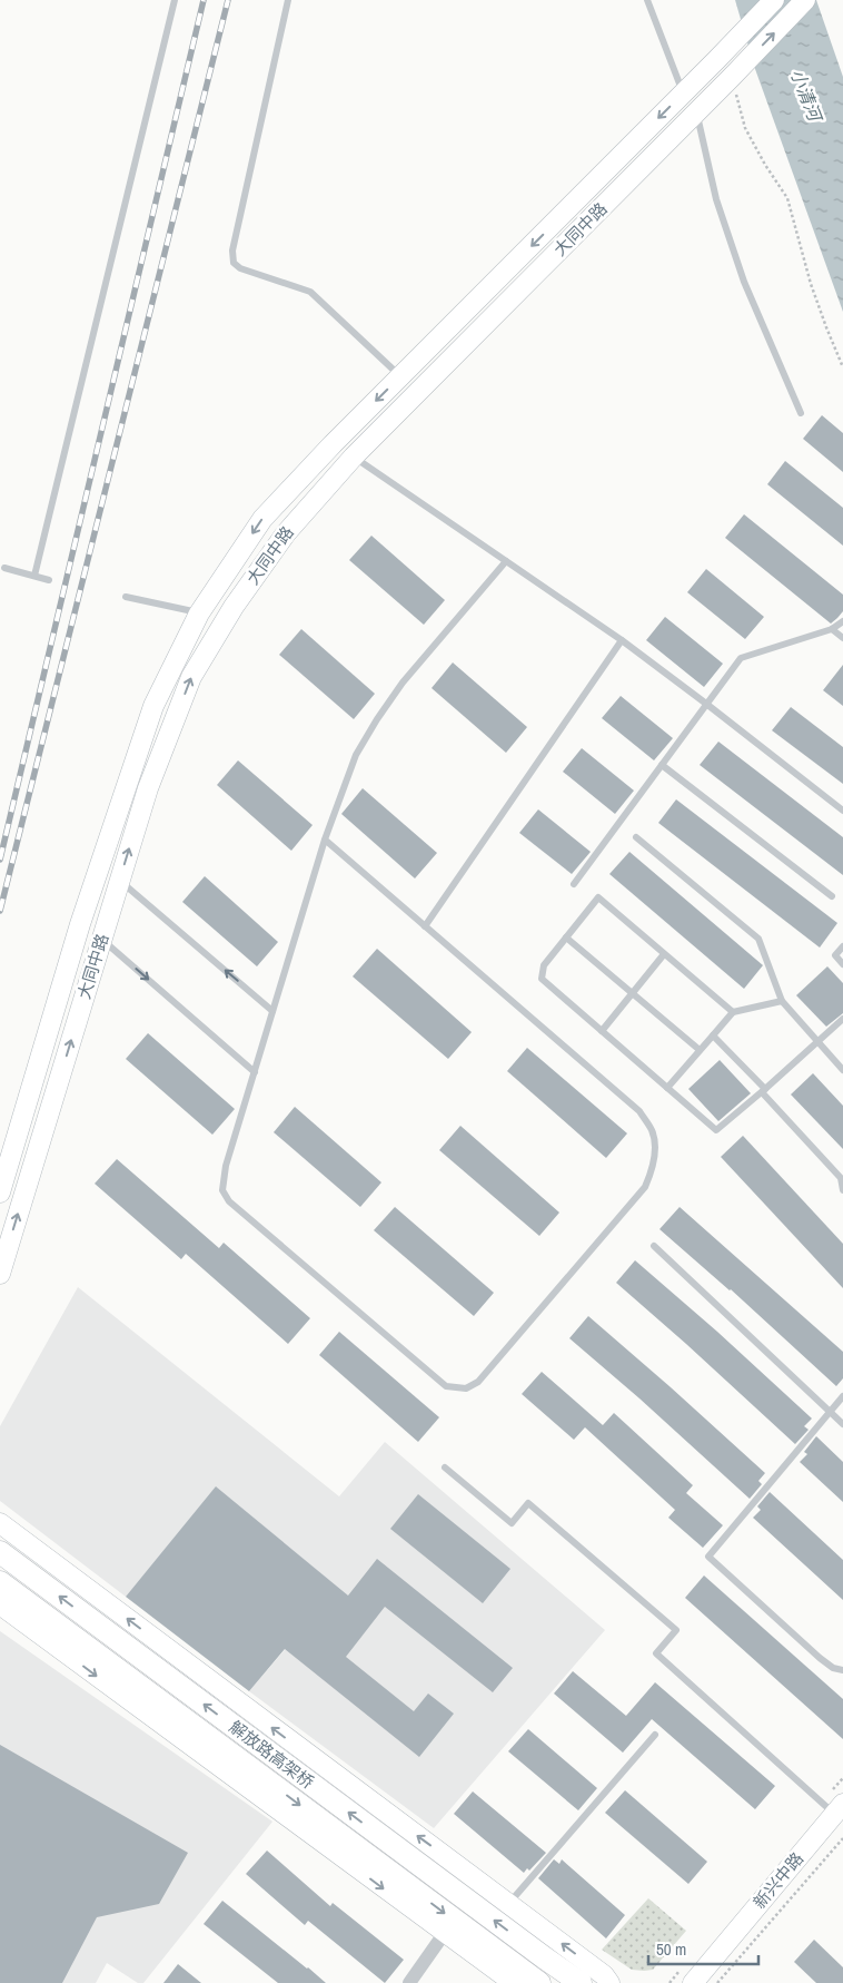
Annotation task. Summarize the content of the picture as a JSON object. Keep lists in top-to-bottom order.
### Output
{
  "streets": {
    "main road": ["大同中路", "解放路高架桥", "新兴中路"]
  },
  "water": ["小清河"],
  "scale_bar": "50 m"
}
